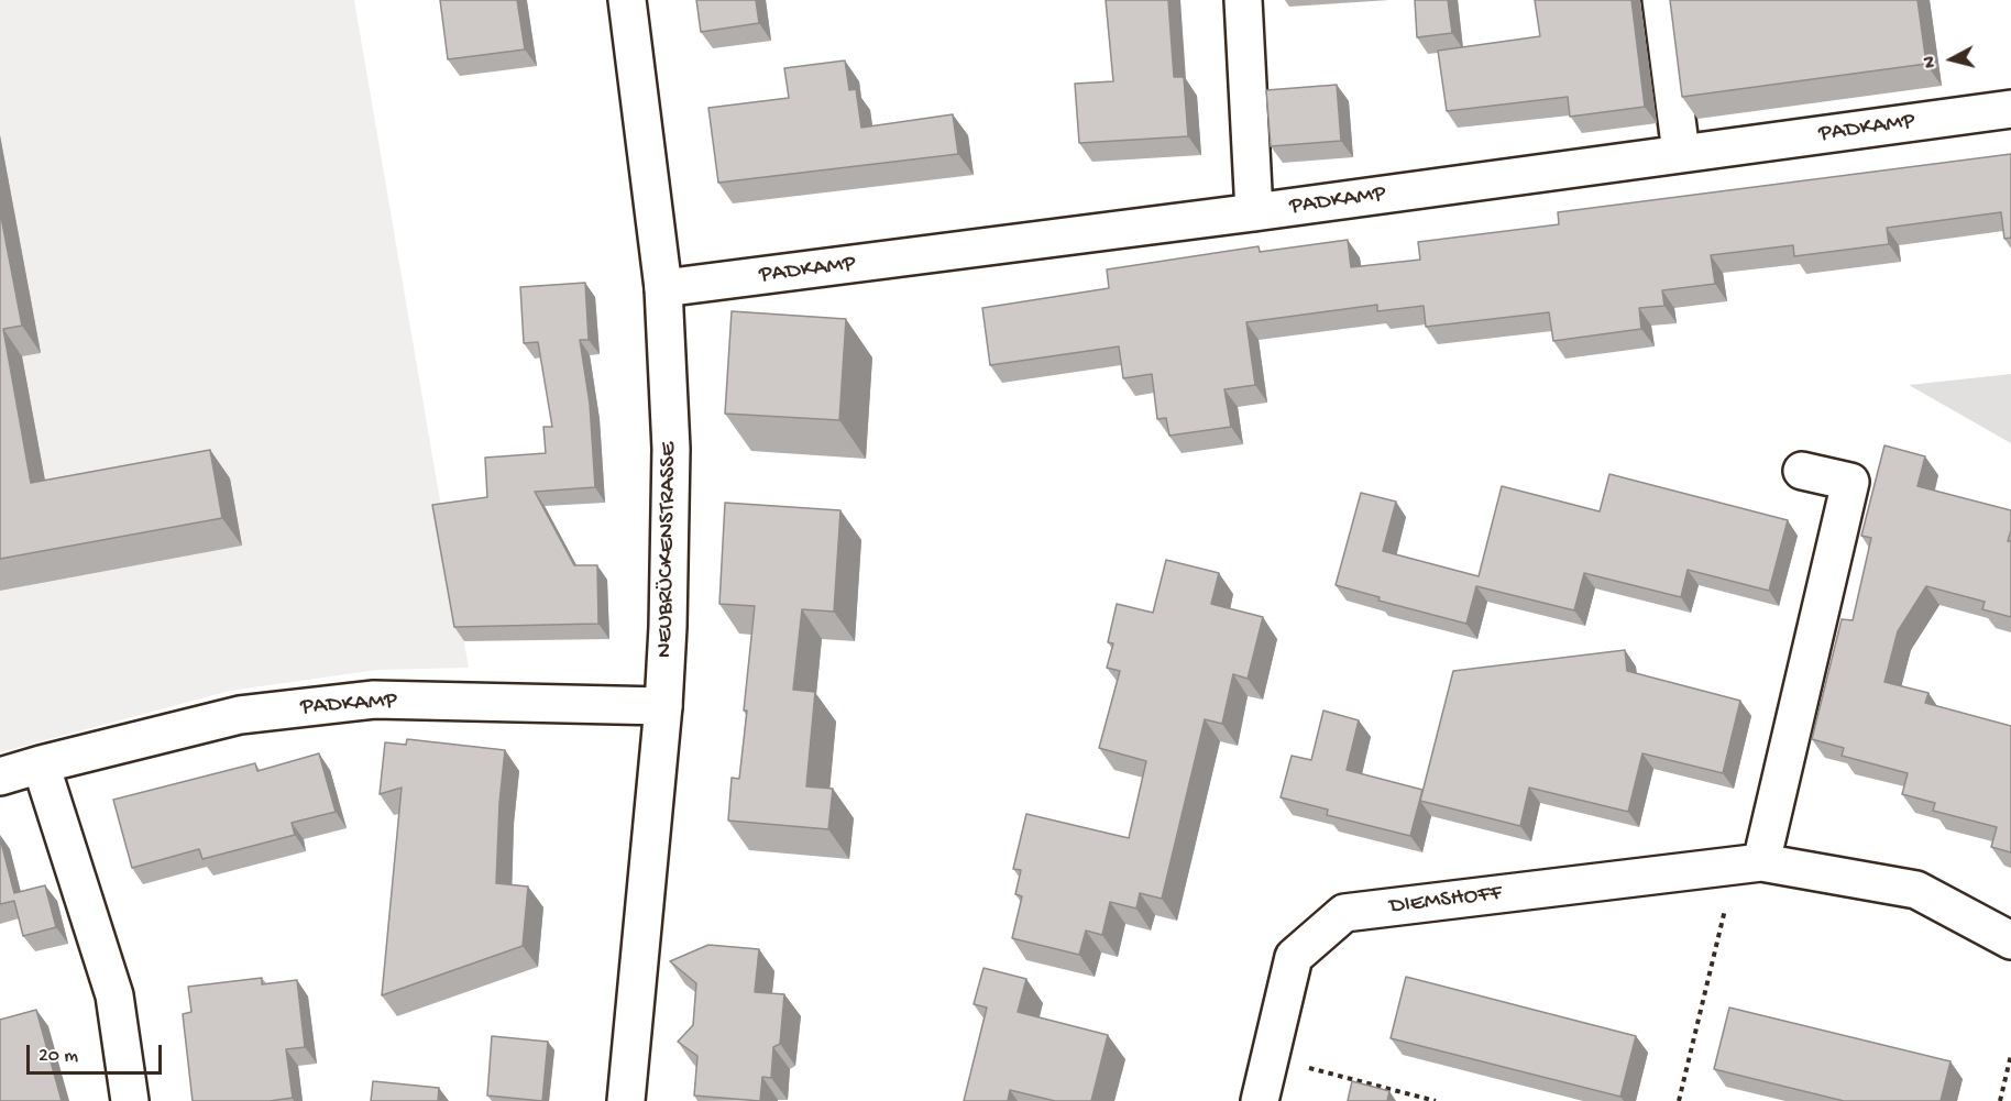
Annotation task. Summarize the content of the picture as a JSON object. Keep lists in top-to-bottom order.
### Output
{
  "streets": {
    "street": ["PADKAMP", "NEUBRÜCKENSTRASSE", "DIEMSHOFF"]
  },
  "crossings": [
    ["PADKAMP", "NEUBRÜCKENSTRASSE"]
  ],
  "scale_bar": "20 m",
  "north": "left"
}
